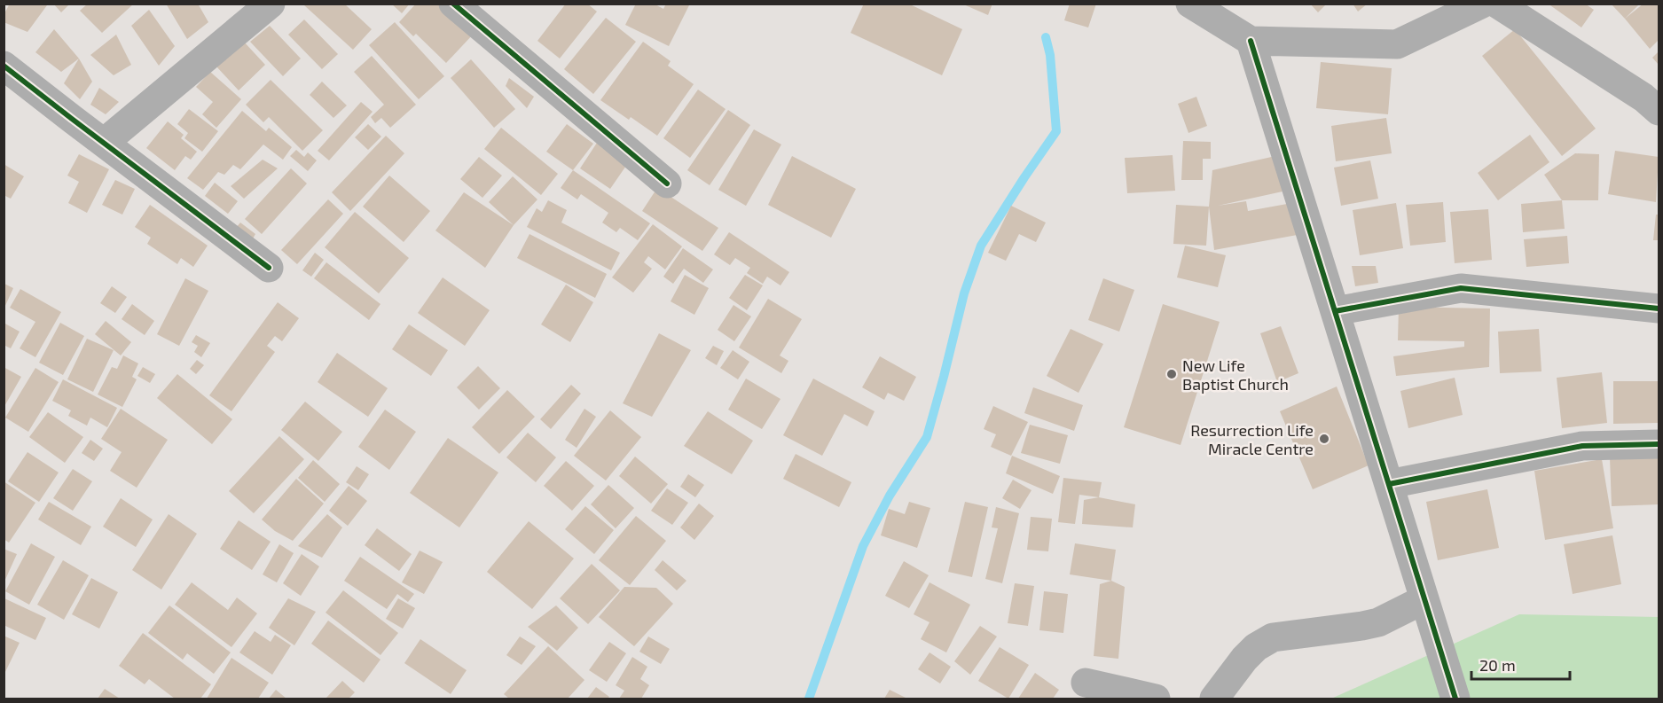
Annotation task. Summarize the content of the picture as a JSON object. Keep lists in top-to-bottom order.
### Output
{
  "places": ["New Life Baptist Church", "Resurrection Life Miracle Centre"],
  "scale_bar": "20 m"
}
